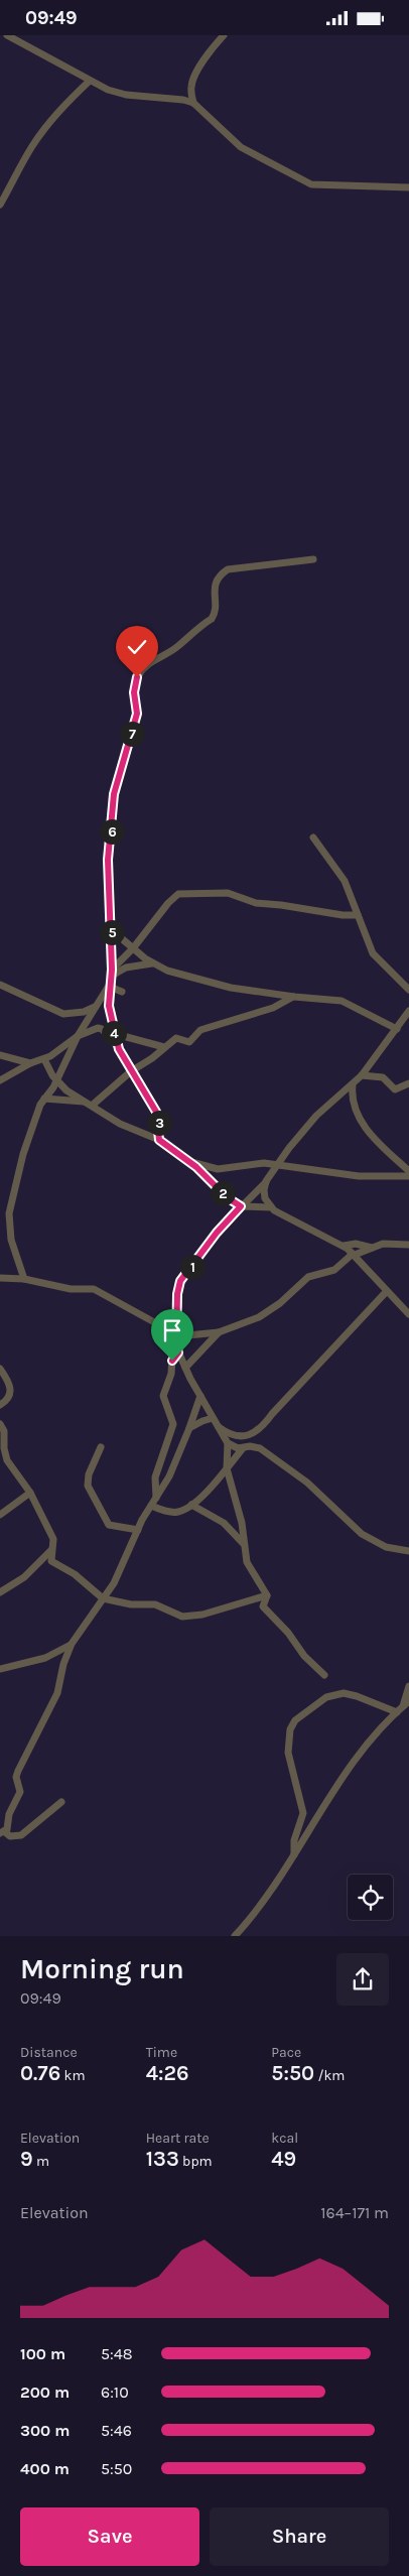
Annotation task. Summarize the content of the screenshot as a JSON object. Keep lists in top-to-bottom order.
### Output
{
  "page": {
    "status": "09:49",
    "pins": [
      "7",
      "6",
      "5",
      "4",
      "3",
      "2",
      "1"
    ],
    "heading": ["Morning run", "09:49"],
    "stats": [
      ["Distance", "0.76 km"],
      ["Time", "4:26"],
      ["Pace", "5:50 /km"],
      ["Elevation", "9 m"],
      ["Heart rate", "133 bpm"],
      ["kcal", "49"]
    ],
    "chart": ["Elevation", "164–171 m"],
    "list": [
      {
        "name": "100 m",
        "note": "5:48"
      },
      {
        "name": "200 m",
        "note": "6:10"
      },
      {
        "name": "300 m",
        "note": "5:46"
      },
      {
        "name": "400 m",
        "note": "5:50"
      }
    ],
    "buttons": ["Save", "Share"]
  }
}
